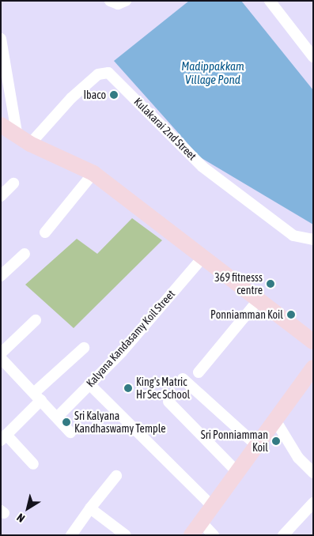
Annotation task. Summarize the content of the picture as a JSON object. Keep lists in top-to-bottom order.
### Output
{
  "streets": {
    "street": ["Kulakarai 2nd Street", "Kalyana Kandasamy Koil Street"]
  },
  "water": ["Madippakkam Village Pond"],
  "places": [
    "Ibaco",
    "369 fitnesss centre",
    "Ponniamman Koil",
    "King's Matric Hr Sec School",
    "Sri Kalyana Kandhaswamy Temple",
    "Sri Ponniamman Koil"
  ],
  "north": "bottom left"
}
